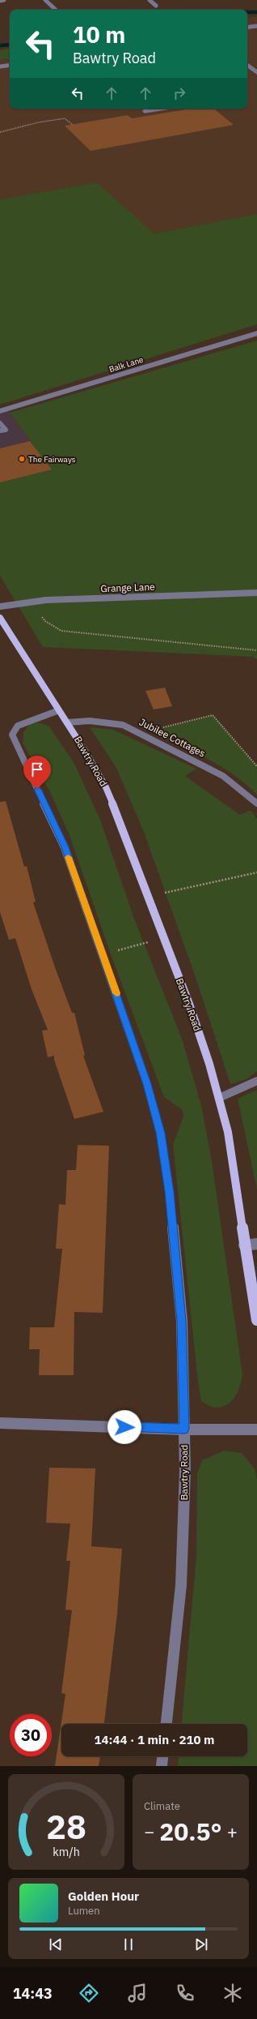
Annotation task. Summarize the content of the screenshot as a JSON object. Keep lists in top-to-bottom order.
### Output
{
  "streets": {
    "main road": ["Bawtry Road"],
    "street": ["Balk Lane", "Grange Lane", "Jubilee Cottages"]
  },
  "crossings": [
    ["Jubilee Cottages", "Bawtry Road"]
  ],
  "places": ["The Fairways"],
  "page": {
    "turn": ["10 m", "Bawtry Road"],
    "limit": "30",
    "trip": "14:44 · 1 min · 210 m",
    "tile": "Climate",
    "heat": ["−", "20.5°", "+"],
    "song": ["Golden Hour", "Lumen"],
    "tabs": "14:43",
    "gauge": ["28", "km/h"]
  }
}
